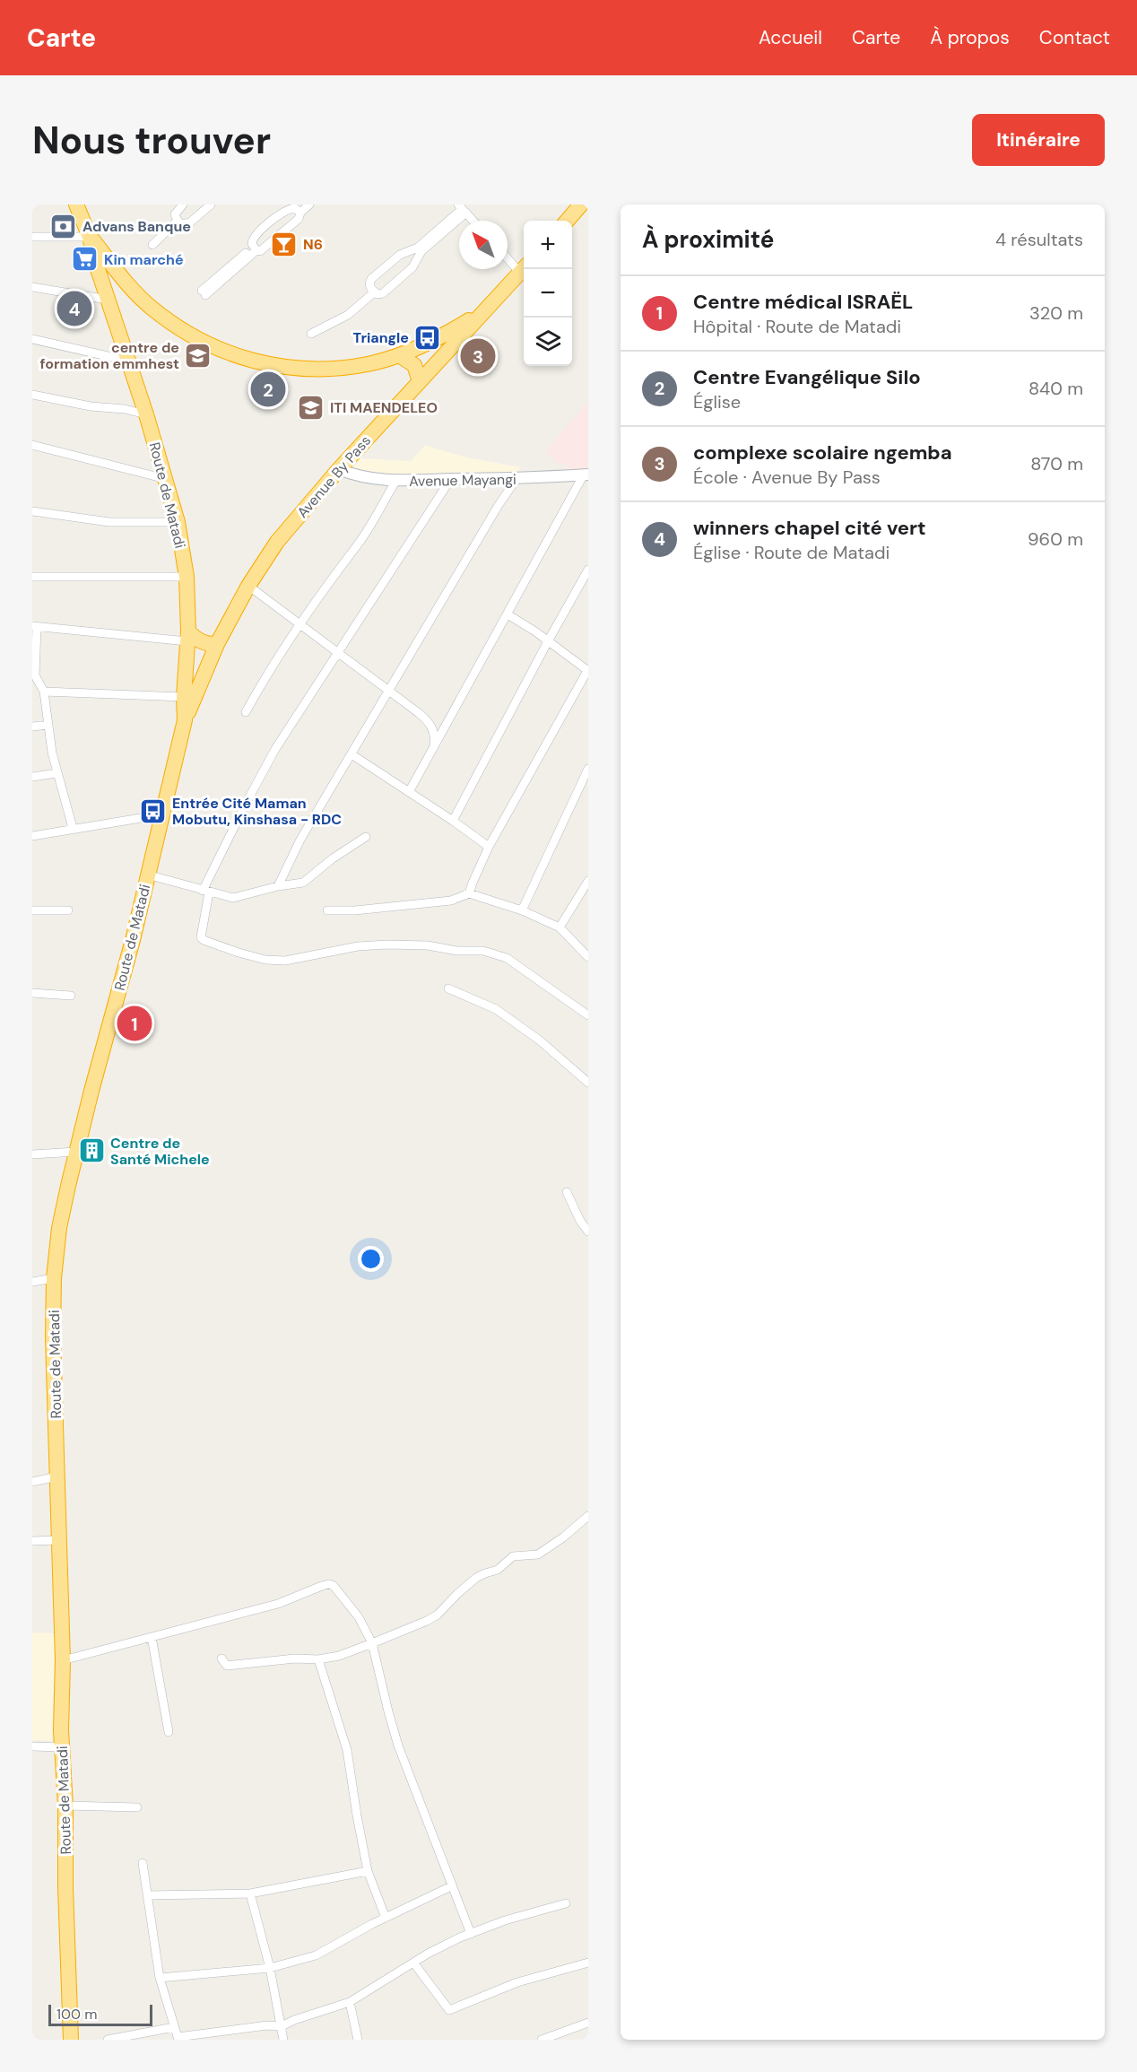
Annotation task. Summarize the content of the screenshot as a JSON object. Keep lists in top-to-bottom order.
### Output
{
  "streets": {
    "highway": ["Avenue By Pass", "Route de Matadi"],
    "street": ["Avenue Mayangi"]
  },
  "crossings": [
    ["Avenue By Pass", "Avenue Mayangi"],
    ["Avenue By Pass", "Route de Matadi"]
  ],
  "places": {
    "bank": ["Advans Banque"],
    "bar": ["N6"],
    "supermarket": ["Kin marché"],
    "bus stop": ["Triangle", "Entrée Cité Maman Mobutu, Kinshasa - RDC"],
    "school or university": ["centre de formation emmhest", "ITI MAENDELEO"],
    "building": ["Centre de Santé Michele"]
  },
  "scale_bar": "100 m",
  "north": "top left",
  "page": {
    "header": "Carte",
    "nav": [
      "Accueil",
      "Carte",
      "À propos",
      "Contact"
    ],
    "buttons": "Itinéraire",
    "title": "Nous trouver",
    "heading": ["À proximité", "4 résultats"],
    "map_buttons": ["+", "−"],
    "list": [
      {
        "mark": "1",
        "name": "Centre médical ISRAËL",
        "note": "Hôpital · Route de Matadi",
        "value": "320 m"
      },
      {
        "mark": "2",
        "name": "Centre Evangélique Silo",
        "note": "Église",
        "value": "840 m"
      },
      {
        "mark": "3",
        "name": "complexe scolaire ngemba",
        "note": "École · Avenue By Pass",
        "value": "870 m"
      },
      {
        "mark": "4",
        "name": "winners chapel cité vert",
        "note": "Église · Route de Matadi",
        "value": "960 m"
      }
    ],
    "pins": [
      "4",
      "3",
      "2",
      "1"
    ],
    "scale": "100 m"
  }
}
